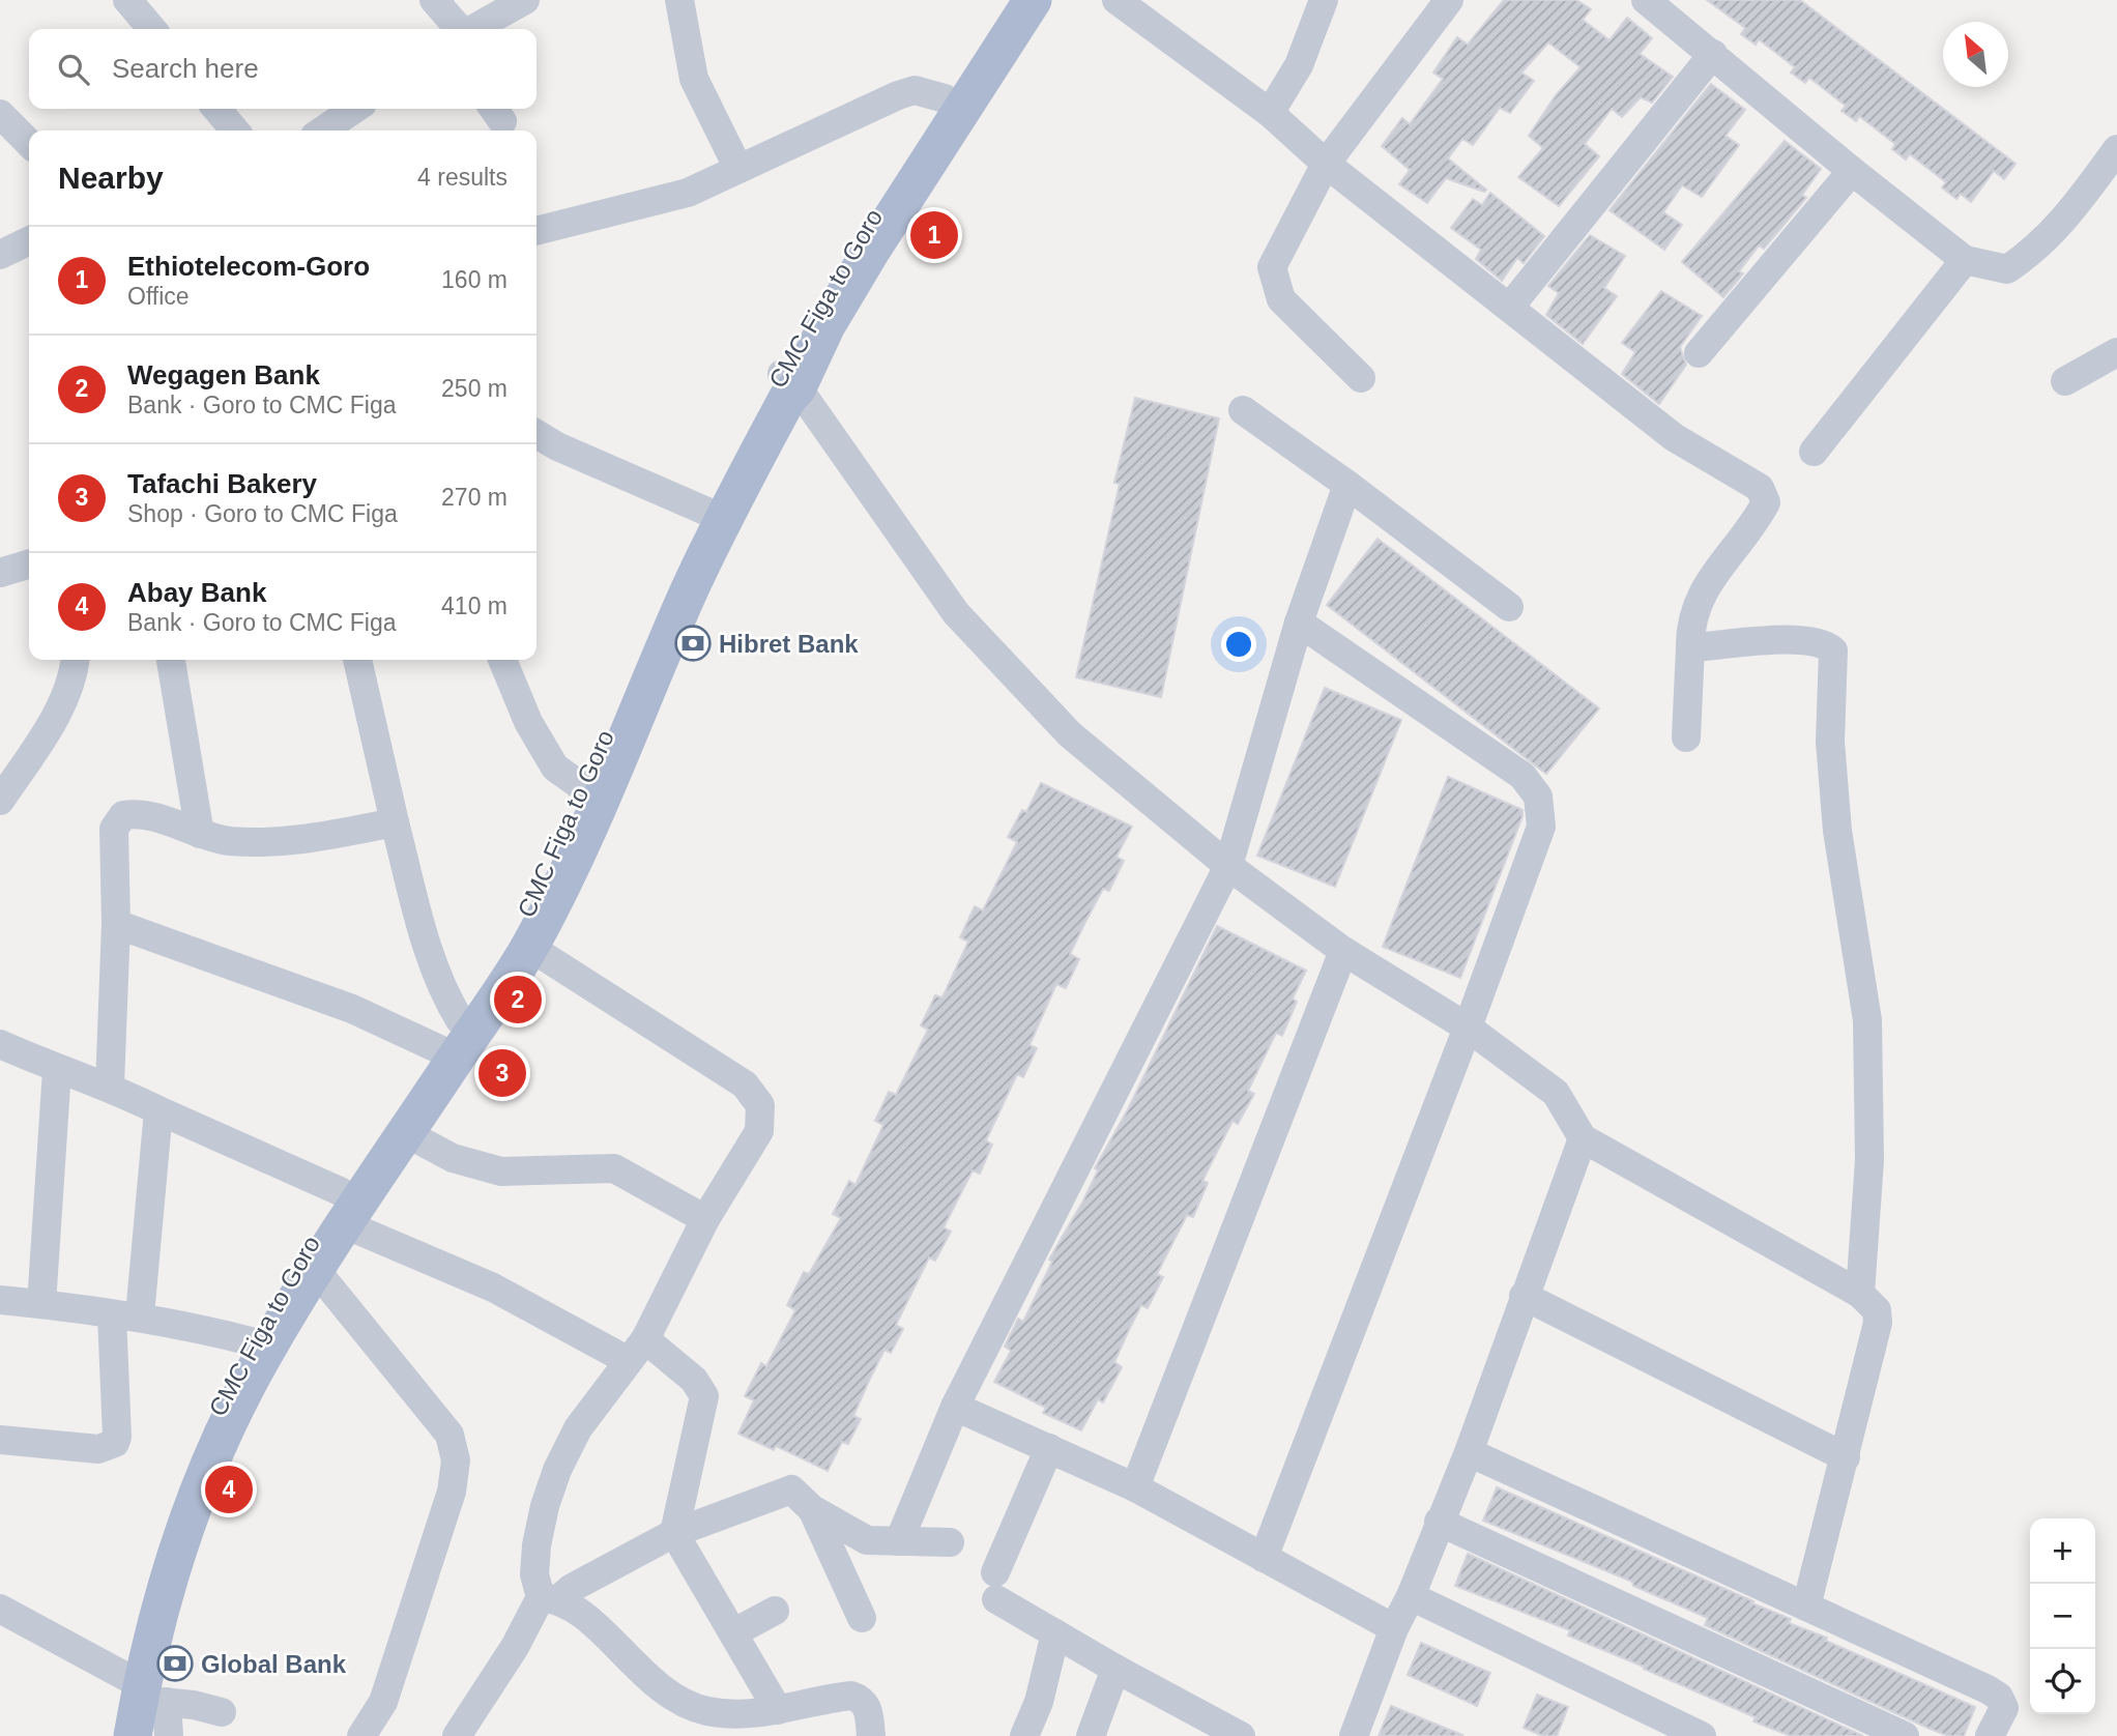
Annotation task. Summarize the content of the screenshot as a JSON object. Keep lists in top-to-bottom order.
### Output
{
  "streets": {
    "main road": ["CMC Figa to Goro"]
  },
  "places": {
    "bank": ["Hibret Bank", "Global Bank"]
  },
  "north": "top left",
  "page": {
    "search": "Search here",
    "heading": ["Nearby", "4 results"],
    "pins": [
      "1",
      "2",
      "3",
      "4"
    ],
    "list": [
      {
        "mark": "1",
        "name": "Ethiotelecom-Goro",
        "note": "Office",
        "value": "160 m"
      },
      {
        "mark": "2",
        "name": "Wegagen Bank",
        "note": "Bank · Goro to CMC Figa",
        "value": "250 m"
      },
      {
        "mark": "3",
        "name": "Tafachi Bakery",
        "note": "Shop · Goro to CMC Figa",
        "value": "270 m"
      },
      {
        "mark": "4",
        "name": "Abay Bank",
        "note": "Bank · Goro to CMC Figa",
        "value": "410 m"
      }
    ],
    "map_buttons": ["+", "−"]
  }
}
